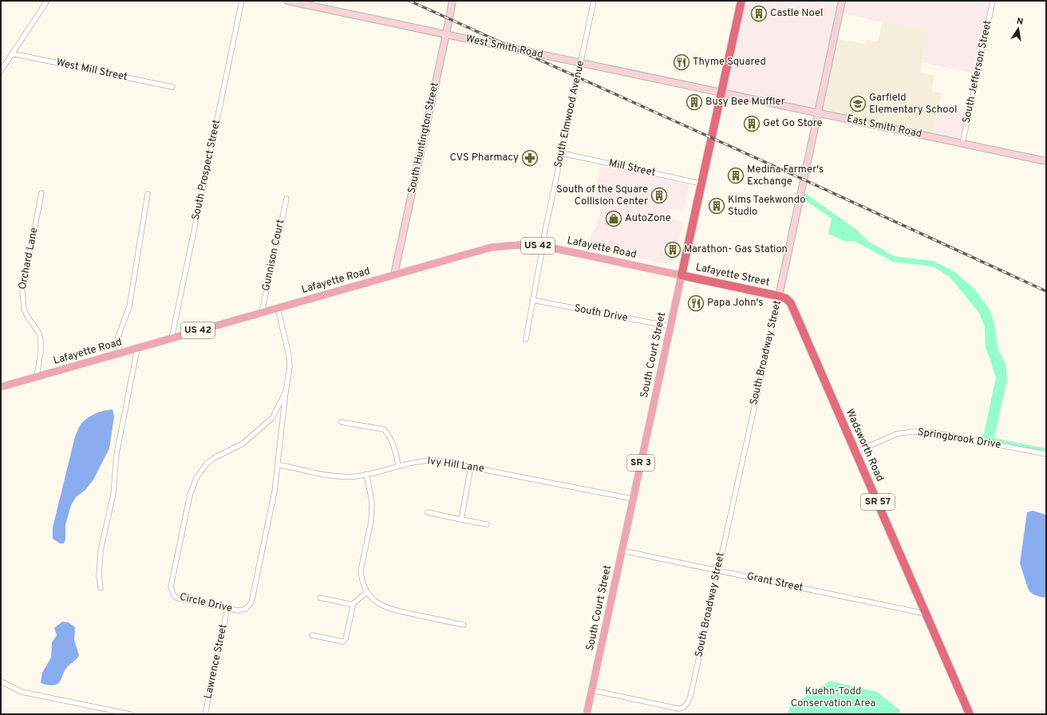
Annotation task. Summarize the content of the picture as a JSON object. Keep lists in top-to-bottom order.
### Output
{
  "streets": {
    "highway": [
      "Lafayette Street",
      "South Court Street",
      "Wadsworth Road",
      "SR 57"
    ],
    "main road": ["US 42", "Lafayette Road", "SR 3"],
    "street": [
      "West Smith Road",
      "West Mill Street",
      "South Jefferson Street",
      "South Elmwood Avenue",
      "East Smith Road",
      "South Huntington Street",
      "Mill Street",
      "South Prospect Street",
      "Gunnison Court",
      "Orchard Lane",
      "South Drive",
      "South Broadway Street",
      "Springbrook Drive",
      "Ivy Hill Lane",
      "Grant Street",
      "Circle Drive",
      "Lawrence Street"
    ]
  },
  "crossings": [
    ["West Smith Road", "South Elmwood Avenue"],
    ["West Smith Road", "East Smith Road"],
    ["West Smith Road", "South Huntington Street"],
    ["West Smith Road", "South Court Street"],
    ["South Jefferson Street", "East Smith Road"],
    ["South Elmwood Avenue", "Mill Street"],
    ["South Elmwood Avenue", "Lafayette Road"],
    ["South Elmwood Avenue", "South Drive"],
    ["East Smith Road", "South Broadway Street"],
    ["East Smith Road", "South Court Street"],
    ["South Huntington Street", "Lafayette Road"],
    ["Mill Street", "South Court Street"],
    ["South Prospect Street", "Lafayette Road"],
    ["Lafayette Road", "Gunnison Court"],
    ["Lafayette Road", "Orchard Lane"],
    ["Lafayette Road", "Lafayette Street"],
    ["Lafayette Road", "South Court Street"],
    ["Lafayette Road", "Circle Drive"],
    ["Lafayette Street", "South Broadway Street"],
    ["Lafayette Street", "South Court Street"],
    ["Lafayette Street", "Wadsworth Road"],
    ["South Drive", "South Court Street"],
    ["South Broadway Street", "Wadsworth Road"],
    ["South Broadway Street", "Grant Street"],
    ["South Court Street", "Ivy Hill Lane"],
    ["South Court Street", "Grant Street"],
    ["Springbrook Drive", "Wadsworth Road"],
    ["Wadsworth Road", "Grant Street"],
    ["Ivy Hill Lane", "Circle Drive"],
    ["Circle Drive", "Lawrence Street"]
  ],
  "parks": ["Kuehn-Todd Conservation Area"],
  "places": {
    "building": [
      "Castle Noel",
      "Busy Bee Muffler",
      "Get Go Store",
      "Medina Farmer's Exchange",
      "South of the Square Collision Center",
      "Kims Taekwondo Studio",
      "Marathon- Gas Station"
    ],
    "restaurant": ["Thyme Squared", "Papa John's"],
    "school or university": ["Garfield Elementary School"],
    "pharmacy": ["CVS Pharmacy"],
    "shop": ["AutoZone"]
  },
  "north": "top"
}
